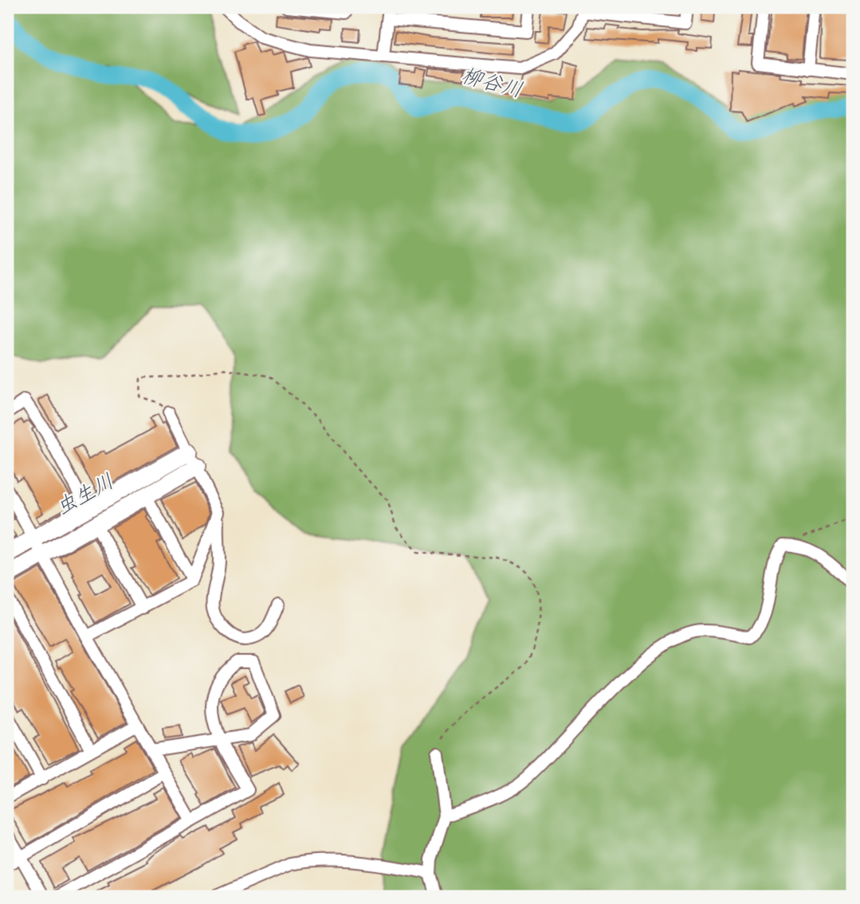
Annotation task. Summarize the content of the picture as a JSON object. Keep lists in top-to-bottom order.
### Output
{
  "water": ["柳谷川", "虫生川"]
}
